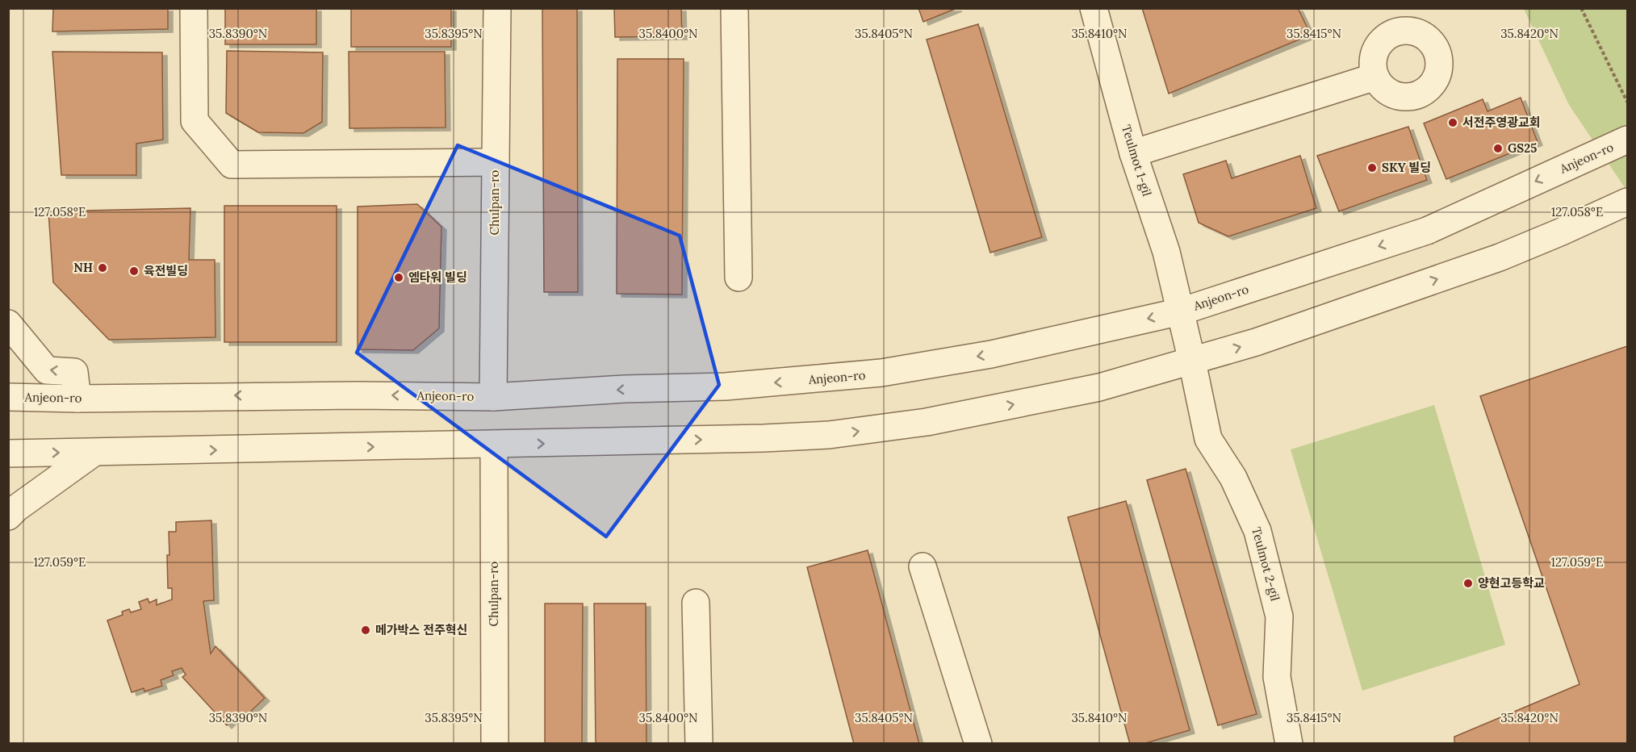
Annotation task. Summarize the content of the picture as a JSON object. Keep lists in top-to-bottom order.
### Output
{
  "streets": {
    "street": [
      "Anjeon-ro",
      "Teulmot 1-gil",
      "Chulpan-ro",
      "Teulmot 2-gil"
    ]
  },
  "crossings": [
    ["Anjeon-ro", "Teulmot 1-gil"],
    ["Anjeon-ro", "Chulpan-ro"],
    ["Anjeon-ro", "Teulmot 2-gil"],
    ["Teulmot 1-gil", "Teulmot 2-gil"]
  ],
  "places": [
    "서전주영광교회",
    "GS25",
    "SKY 빌딩",
    "NH",
    "육전빌딩",
    "엠타워 빌딩",
    "양현고등학교",
    "메가박스 전주혁신"
  ],
  "coordinates": [
    "35.8390°N",
    "35.8395°N",
    "35.8400°N",
    "35.8405°N",
    "35.8410°N",
    "35.8415°N",
    "35.8420°N",
    "127.058°E",
    "127.059°E"
  ]
}
